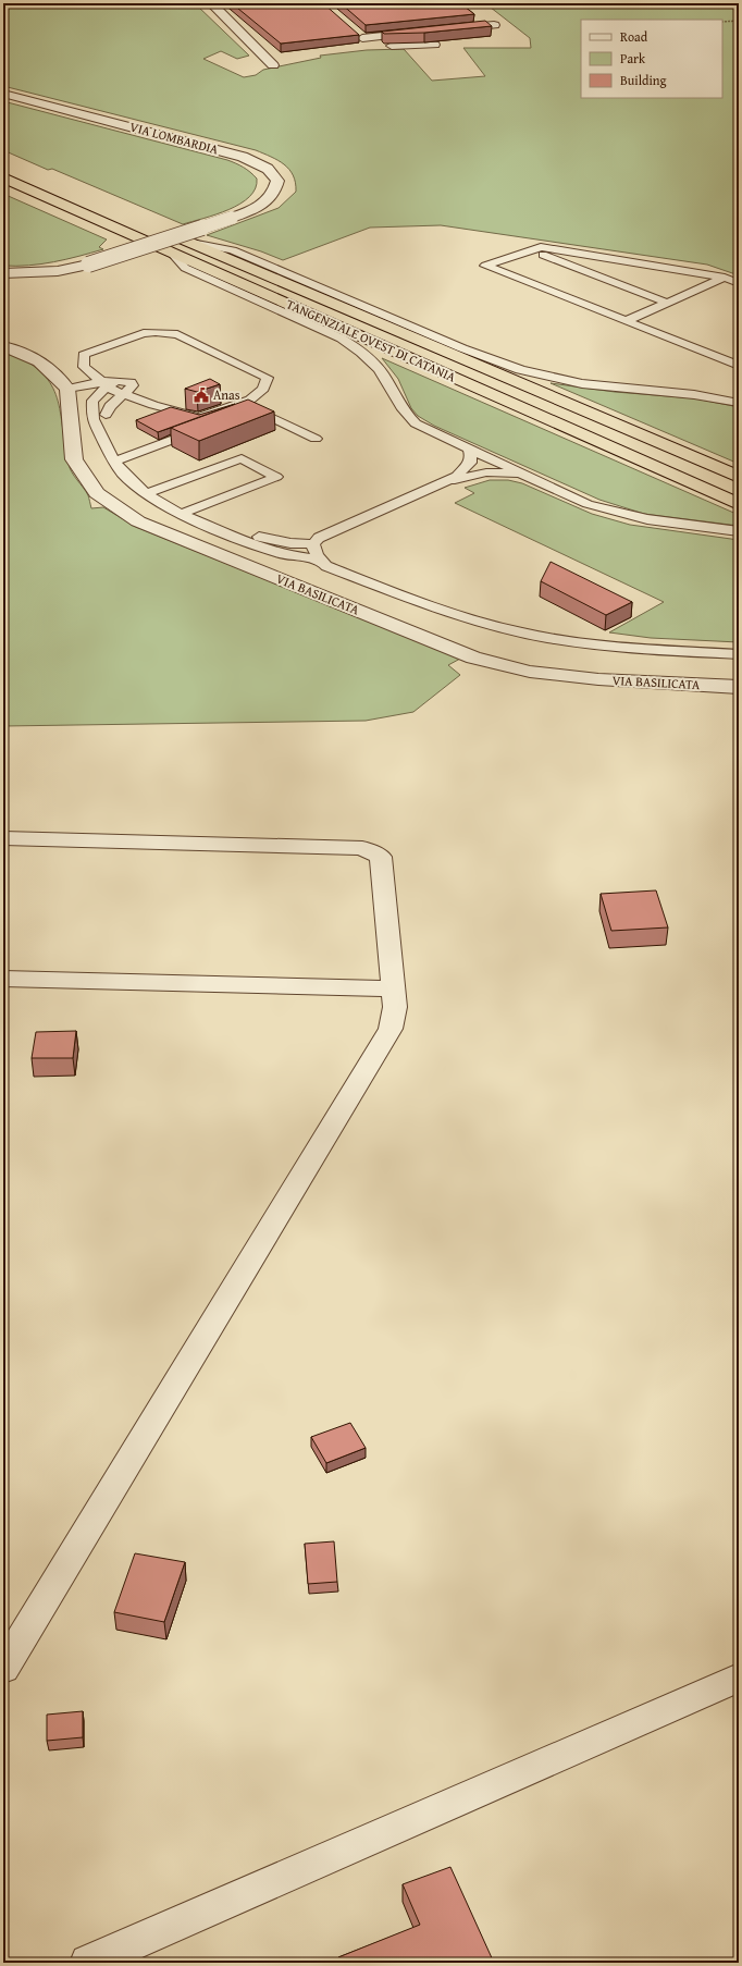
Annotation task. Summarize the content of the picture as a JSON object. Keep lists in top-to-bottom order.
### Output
{
  "streets": {
    "highway": ["TANGENZIALE OVEST DI CATANIA"],
    "street": ["VIA LOMBARDIA", "VIA BASILICATA"]
  },
  "places": {
    "public building": ["Anas"]
  },
  "legend": ["Road", "Park", "Building"]
}
